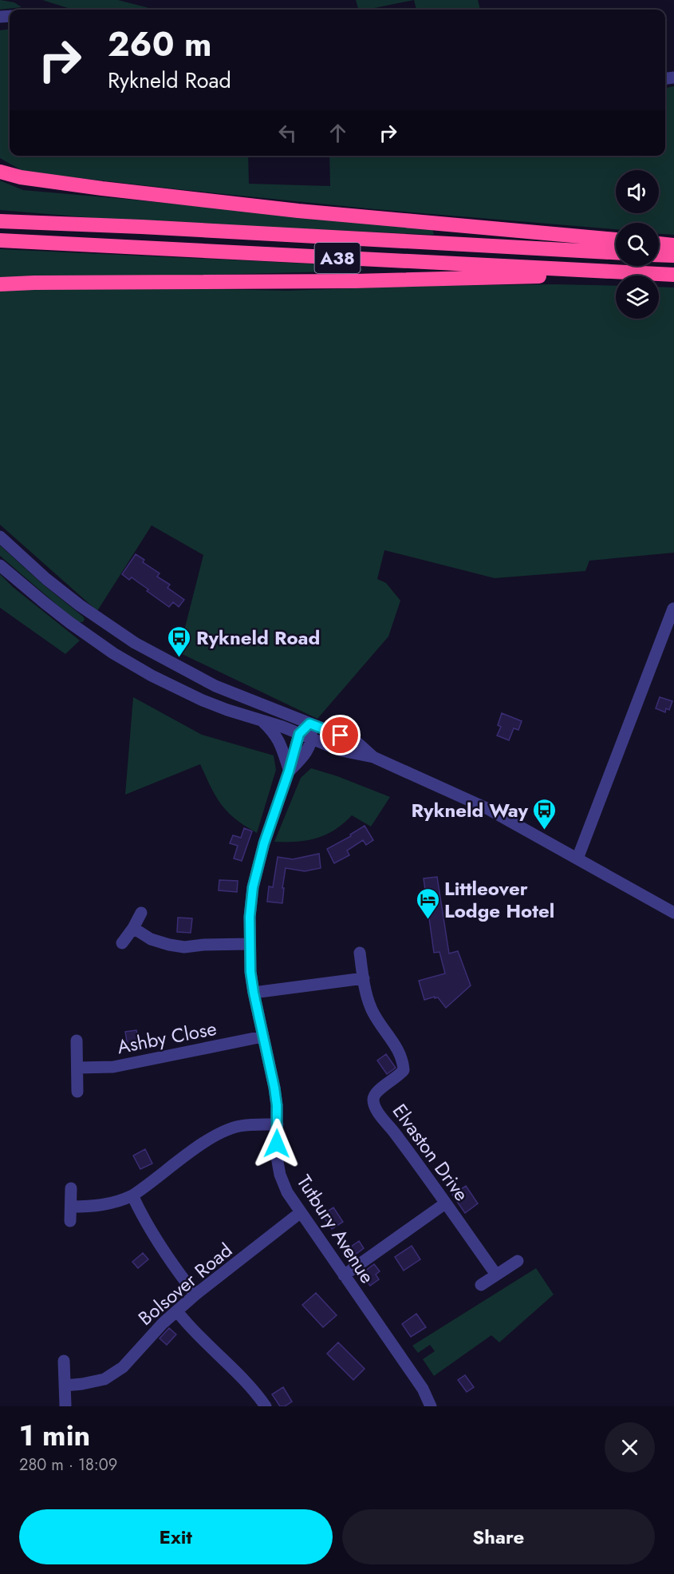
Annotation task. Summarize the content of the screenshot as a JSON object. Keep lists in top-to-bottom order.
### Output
{
  "streets": {
    "highway": ["A38"],
    "street": [
      "Ashby Close",
      "Elvaston Drive",
      "Tutbury Avenue",
      "Bolsover Road"
    ]
  },
  "crossings": [
    ["Ashby Close", "Tutbury Avenue"],
    ["Tutbury Avenue", "Bolsover Road"]
  ],
  "places": {
    "bus stop": ["Rykneld Road", "Rykneld Way"],
    "hotel": ["Littleover Lodge Hotel"]
  },
  "page": {
    "turn": ["260 m", "Rykneld Road"],
    "heading": ["1 min", "280 m · 18:09"],
    "buttons": ["Exit", "Share"]
  }
}
